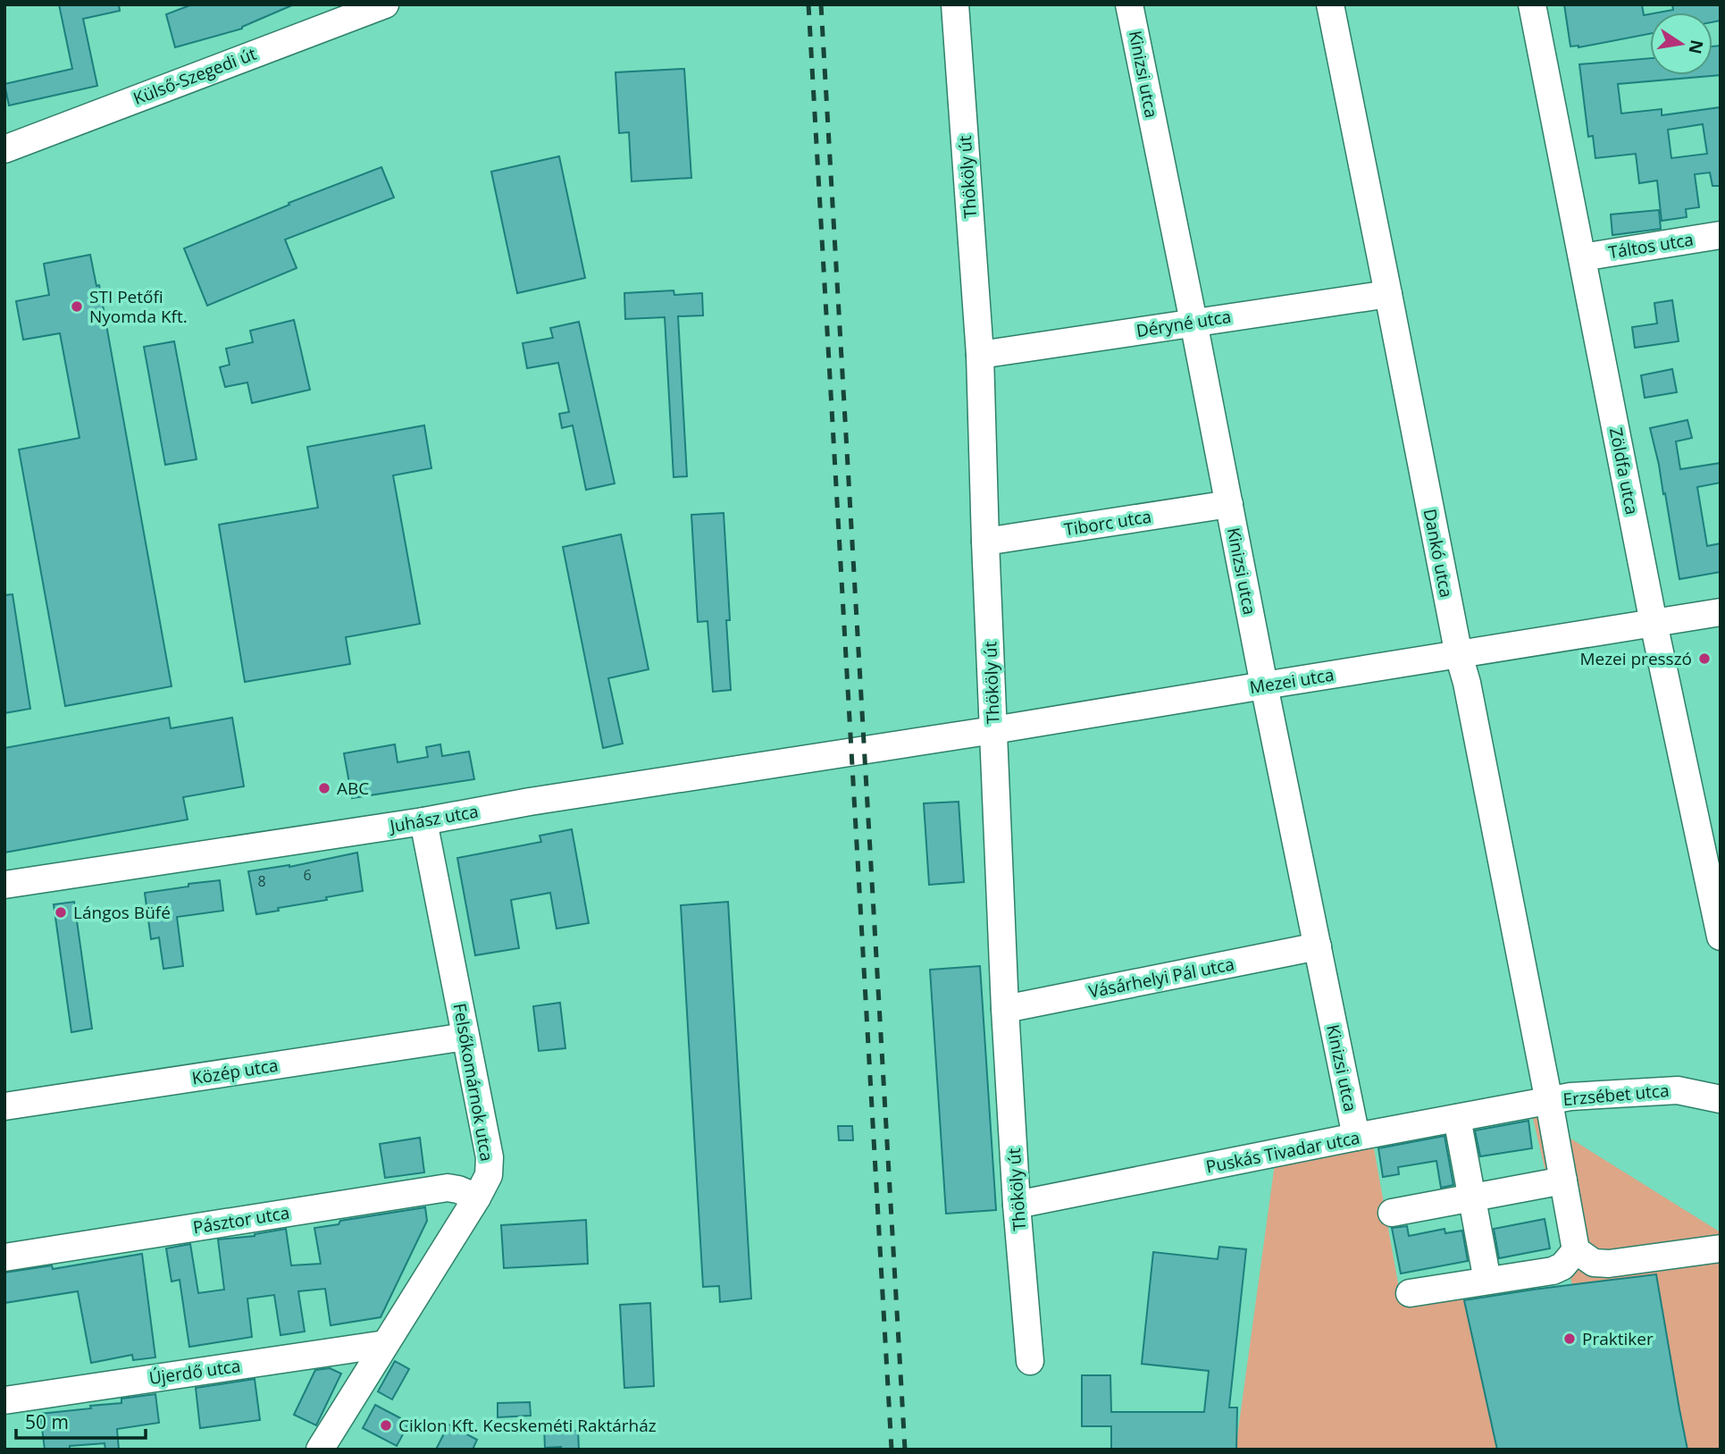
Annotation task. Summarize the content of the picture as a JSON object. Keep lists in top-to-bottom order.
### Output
{
  "streets": {
    "street": [
      "Kinizsi utca",
      "Külső-Szegedi út",
      "Thököly út",
      "Táltos utca",
      "Déryné utca",
      "Zöldfa utca",
      "Tiborc utca",
      "Dankó utca",
      "Mezei utca",
      "Juhász utca",
      "Vásárhelyi Pál utca",
      "Közép utca",
      "Felsőkomárnok utca",
      "Erzsébet utca",
      "Puskás Tivadar utca",
      "Pásztor utca",
      "Újerdő utca"
    ]
  },
  "crossings": [
    ["Kinizsi utca", "Déryné utca"],
    ["Kinizsi utca", "Tiborc utca"],
    ["Kinizsi utca", "Mezei utca"],
    ["Kinizsi utca", "Vásárhelyi Pál utca"],
    ["Kinizsi utca", "Puskás Tivadar utca"],
    ["Thököly út", "Déryné utca"],
    ["Thököly út", "Tiborc utca"],
    ["Thököly út", "Mezei utca"],
    ["Thököly út", "Vásárhelyi Pál utca"],
    ["Thököly út", "Puskás Tivadar utca"],
    ["Táltos utca", "Zöldfa utca"],
    ["Déryné utca", "Dankó utca"],
    ["Zöldfa utca", "Mezei utca"],
    ["Dankó utca", "Mezei utca"],
    ["Dankó utca", "Erzsébet utca"],
    ["Dankó utca", "Puskás Tivadar utca"],
    ["Mezei utca", "Juhász utca"],
    ["Juhász utca", "Felsőkomárnok utca"],
    ["Közép utca", "Felsőkomárnok utca"],
    ["Felsőkomárnok utca", "Pásztor utca"],
    ["Felsőkomárnok utca", "Újerdő utca"],
    ["Erzsébet utca", "Puskás Tivadar utca"]
  ],
  "places": [
    "STI Petőfi Nyomda Kft.",
    "Mezei presszó",
    "ABC",
    "Lángos Büfé",
    "Praktiker",
    "Ciklon Kft. Kecskeméti Raktárház"
  ],
  "house_numbers": ["6", "8"],
  "scale_bar": "50 m",
  "north": "right"
}
